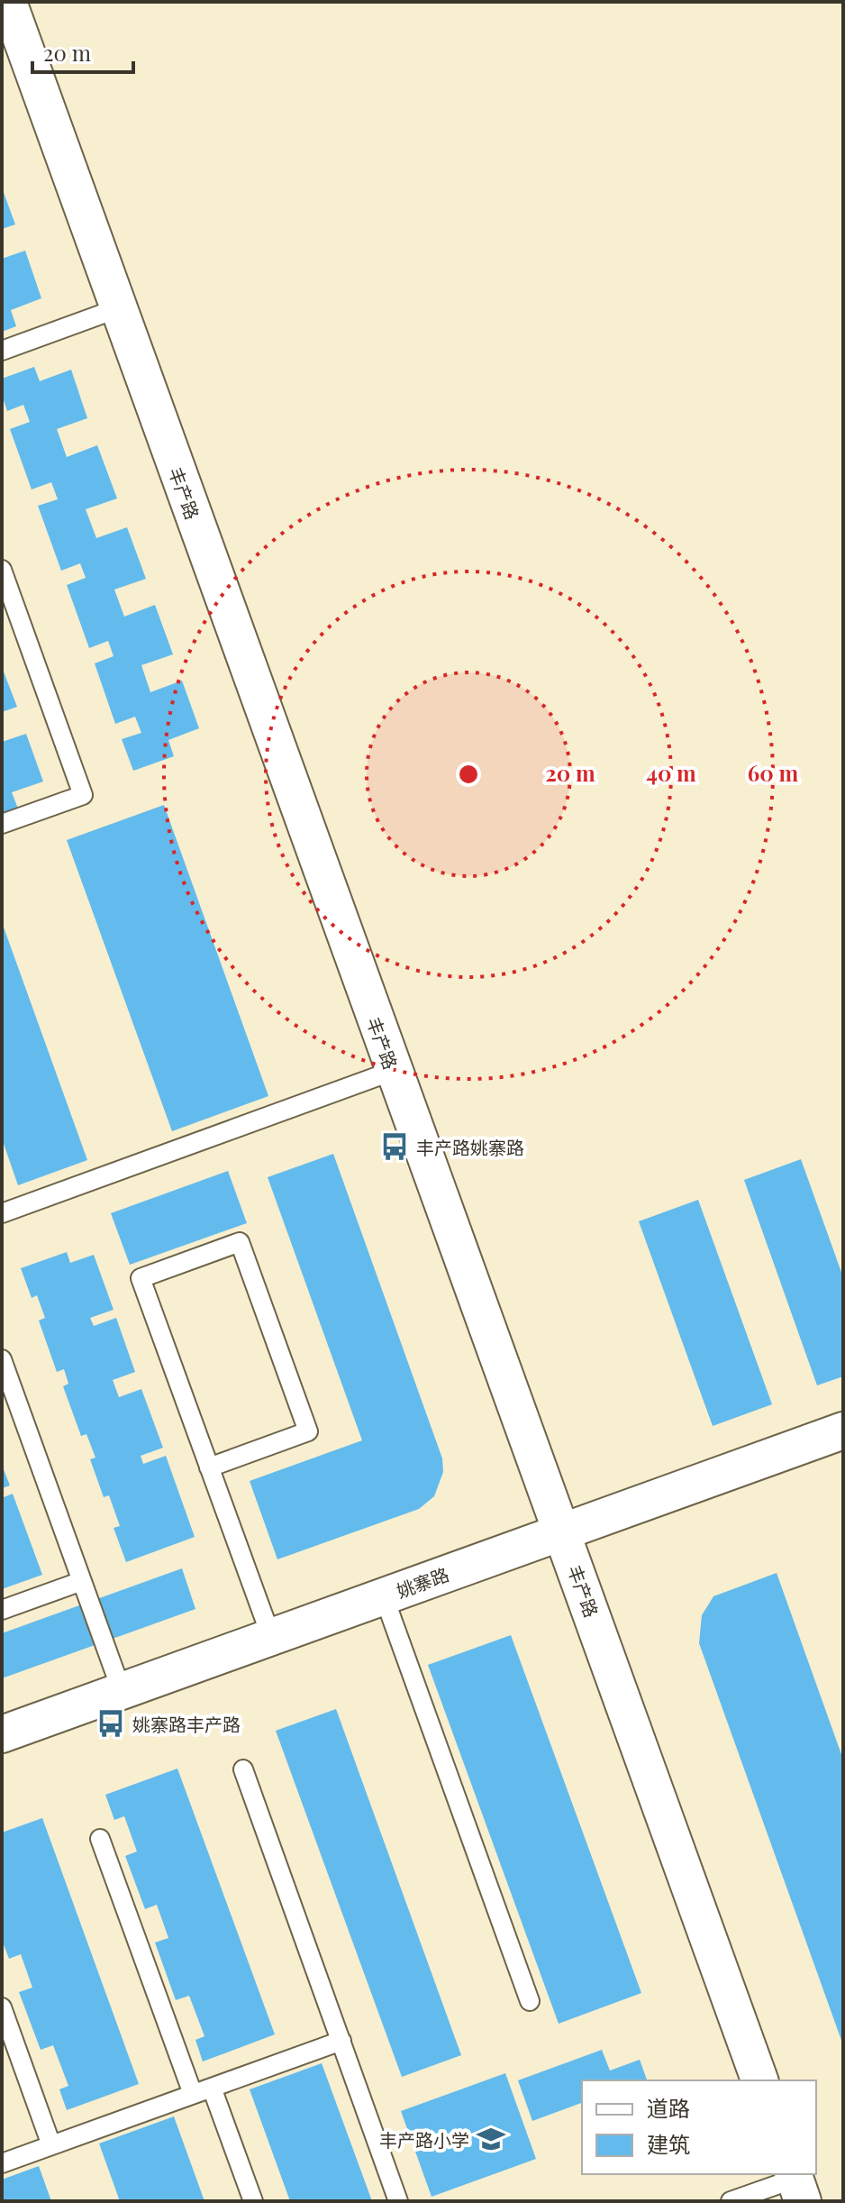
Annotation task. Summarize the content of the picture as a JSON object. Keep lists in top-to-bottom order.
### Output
{
  "streets": {
    "street": ["丰产路", "姚寨路"]
  },
  "crossings": [
    ["丰产路", "姚寨路"]
  ],
  "places": {
    "bus stop": ["丰产路姚寨路", "姚寨路丰产路"],
    "school or university": ["丰产路小学"]
  },
  "legend": ["道路", "建筑"],
  "scale_bar": "20 m",
  "rings": ["20 m", "40 m", "60 m"]
}
